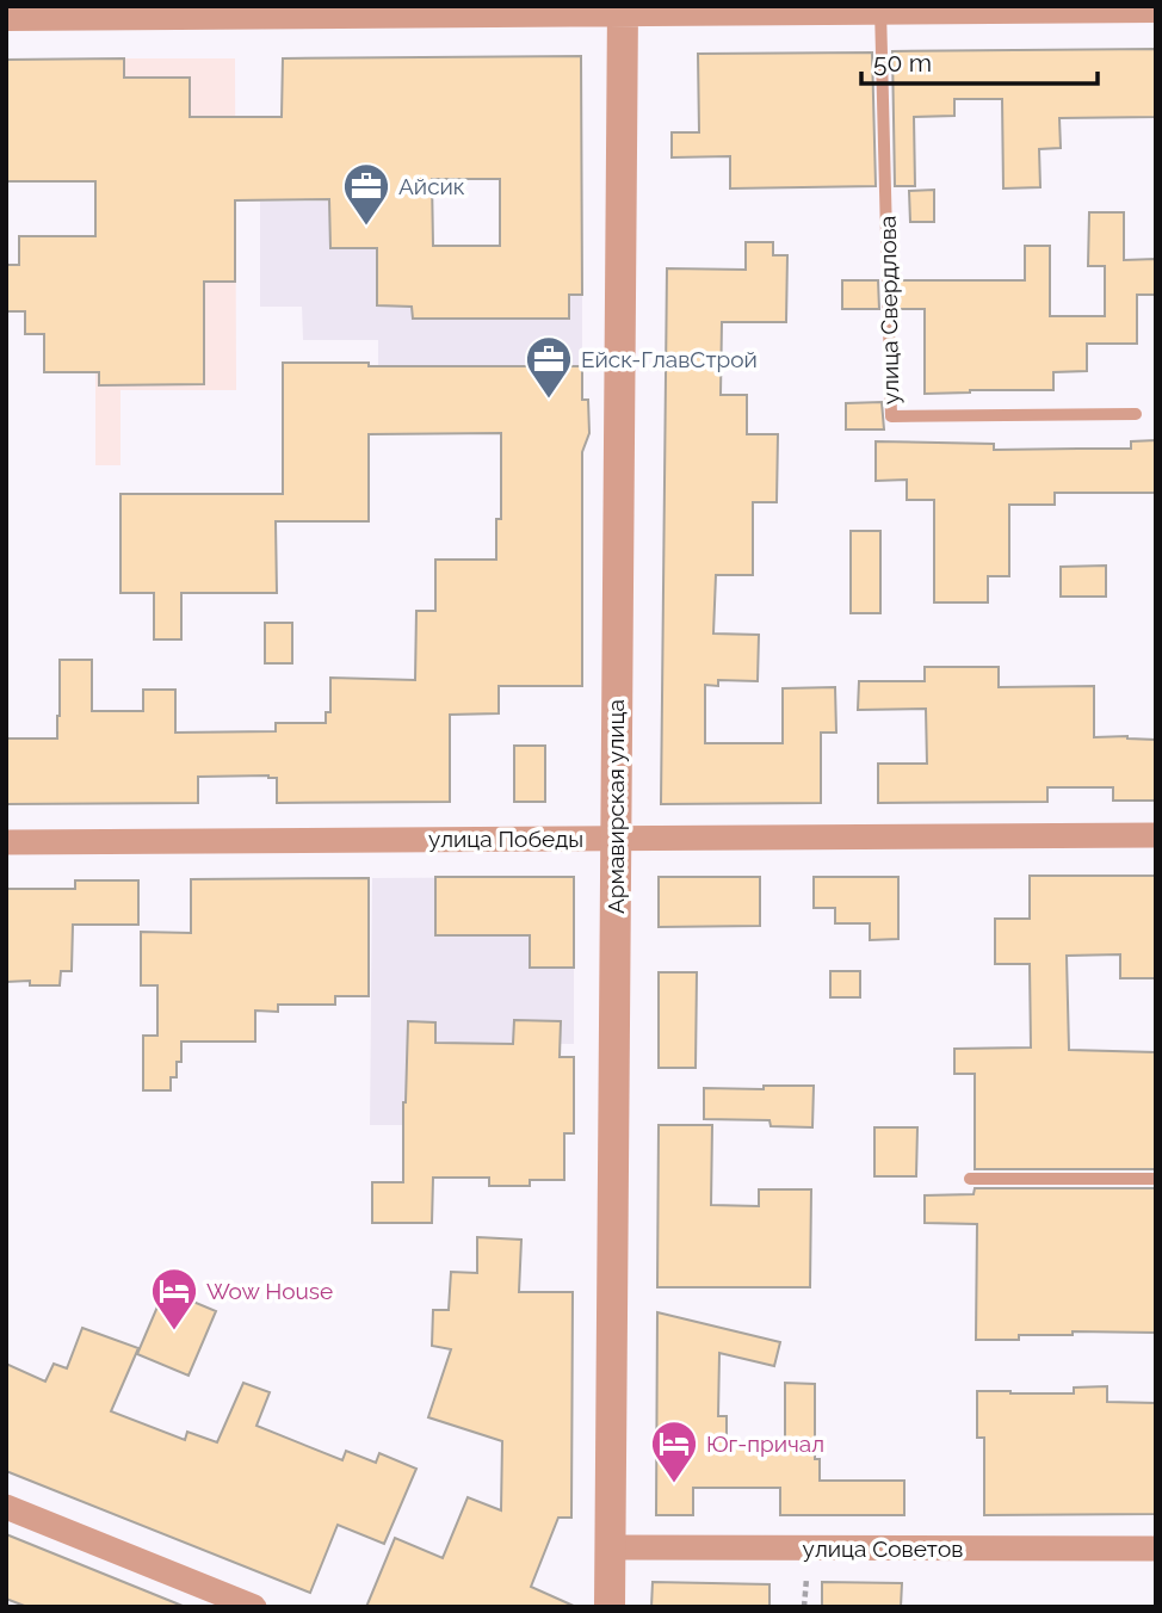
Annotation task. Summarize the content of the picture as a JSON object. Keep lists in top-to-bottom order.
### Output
{
  "streets": {
    "street": ["Армавирская улица", "улица Победы", "улица Советов"],
    "lane": ["улица Свердлова"]
  },
  "crossings": [
    ["Армавирская улица", "улица Победы"],
    ["Армавирская улица", "улица Советов"]
  ],
  "places": {
    "office": ["Айсик", "Ейск-ГлавСтрой"],
    "hotel": ["Wow House", "Юг-причал"]
  },
  "scale_bar": "50 m"
}
